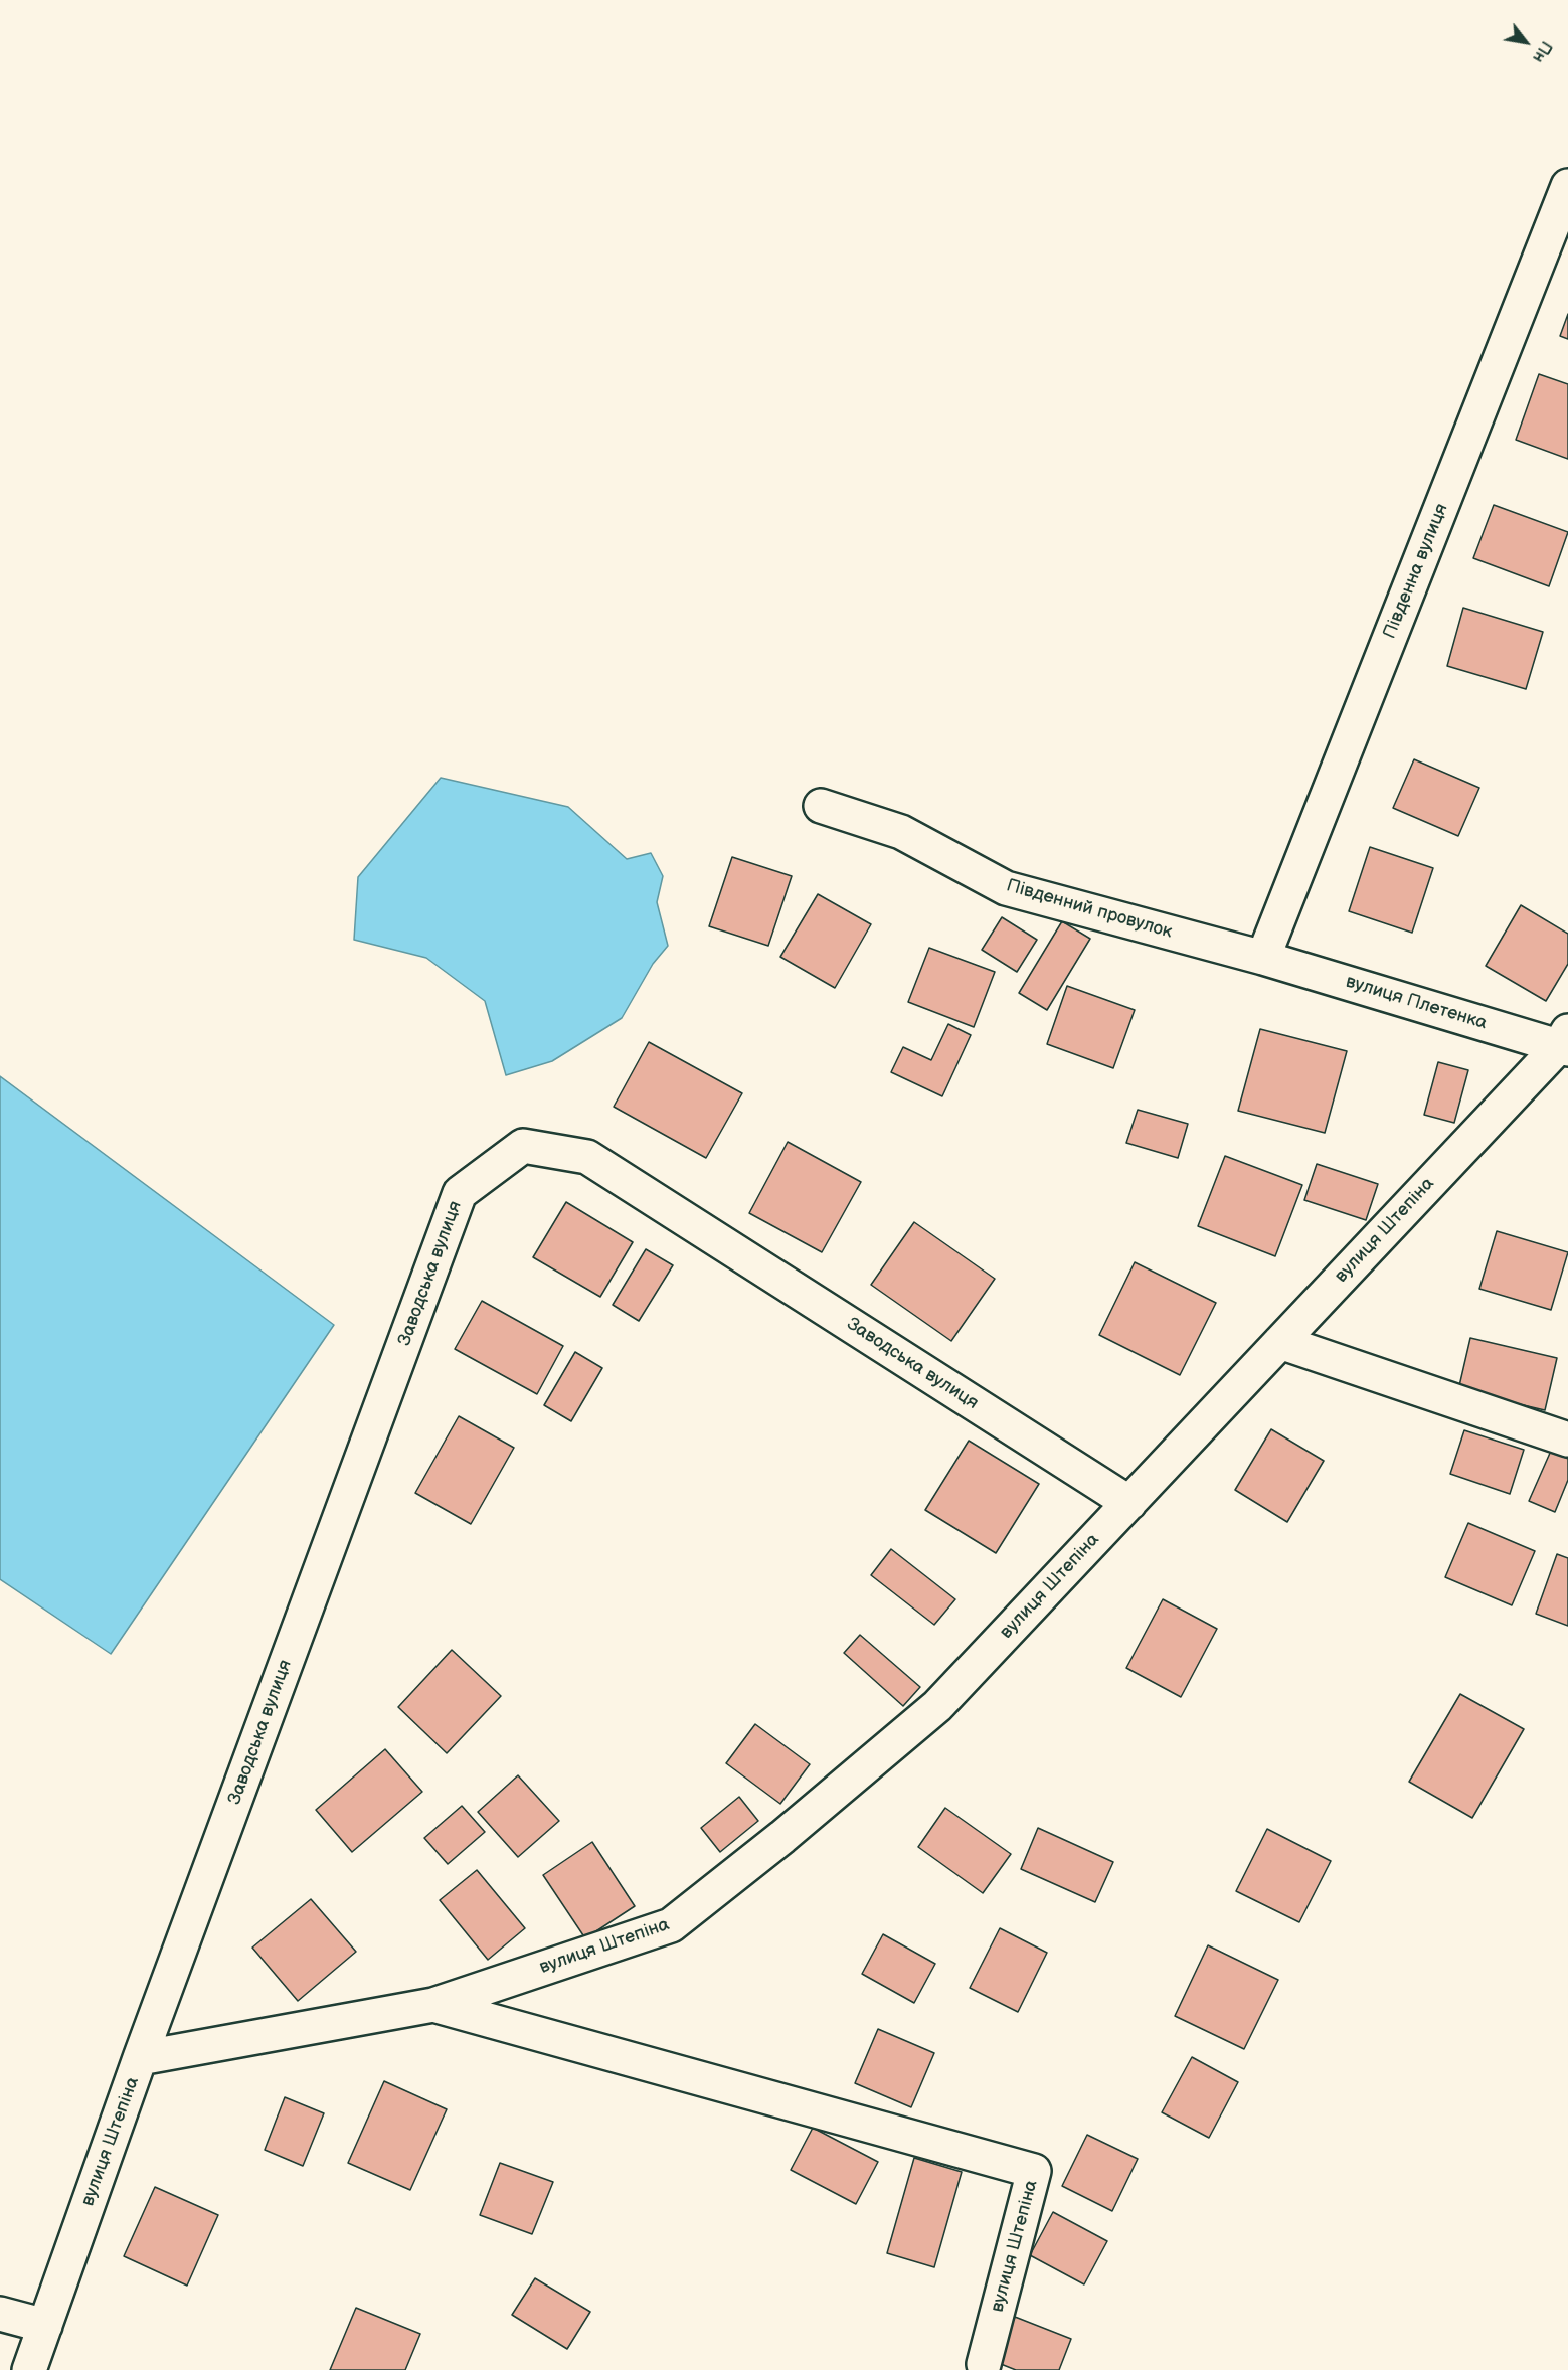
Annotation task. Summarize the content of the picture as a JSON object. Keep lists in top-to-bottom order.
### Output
{
  "streets": {
    "street": [
      "Південна вулиця",
      "Південний провулок",
      "вулиця Плетенка",
      "вулиця Штепіна",
      "Заводська вулиця"
    ]
  },
  "crossings": [
    ["Південна вулиця", "Південний провулок"],
    ["Південна вулиця", "вулиця Плетенка"],
    ["Південний провулок", "вулиця Плетенка"],
    ["вулиця Плетенка", "вулиця Штепіна"],
    ["вулиця Штепіна", "Заводська вулиця"]
  ],
  "north": "bottom right"
}
